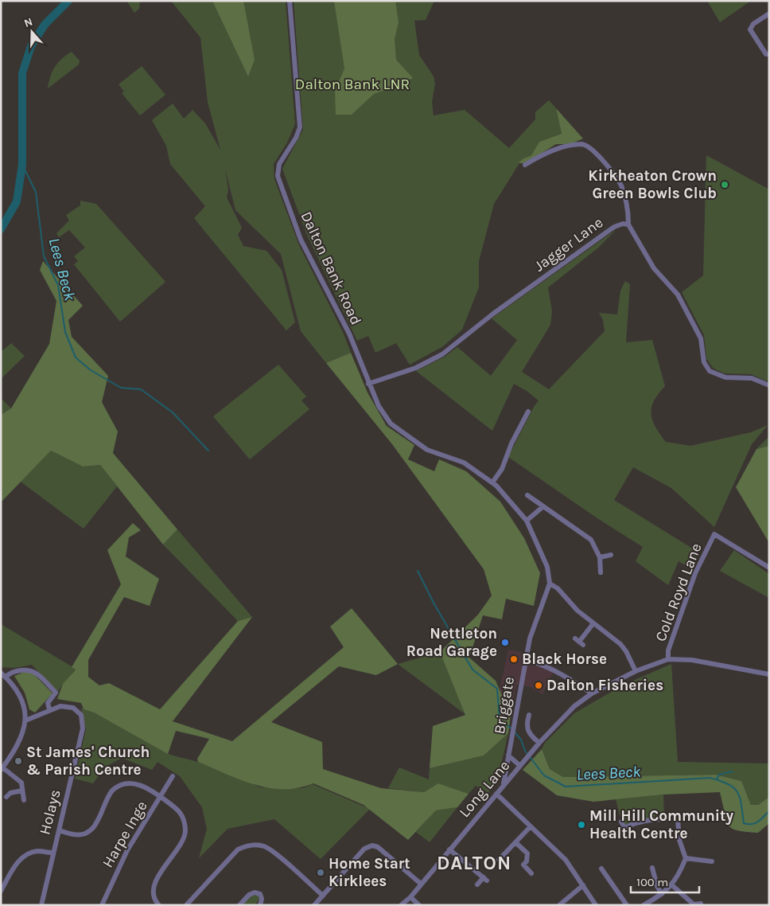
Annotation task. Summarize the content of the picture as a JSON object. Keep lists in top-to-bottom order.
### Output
{
  "streets": {
    "street": [
      "Jagger Lane",
      "Dalton Bank Road",
      "Cold Royd Lane",
      "Briggate",
      "Long Lane",
      "Holays",
      "Harpe Inge"
    ]
  },
  "crossings": [
    ["Jagger Lane", "Dalton Bank Road"],
    ["Dalton Bank Road", "Briggate"],
    ["Cold Royd Lane", "Long Lane"],
    ["Briggate", "Long Lane"]
  ],
  "districts": ["DALTON"],
  "water": ["Lees Beck"],
  "parks": ["Dalton Bank LNR"],
  "places": [
    "Kirkheaton Crown Green Bowls Club",
    "Nettleton Road Garage",
    "Black Horse",
    "Dalton Fisheries",
    "St James' Church & Parish Centre",
    "Mill Hill Community Health Centre",
    "Home Start Kirklees"
  ],
  "scale_bar": "100 m",
  "north": "top"
}
